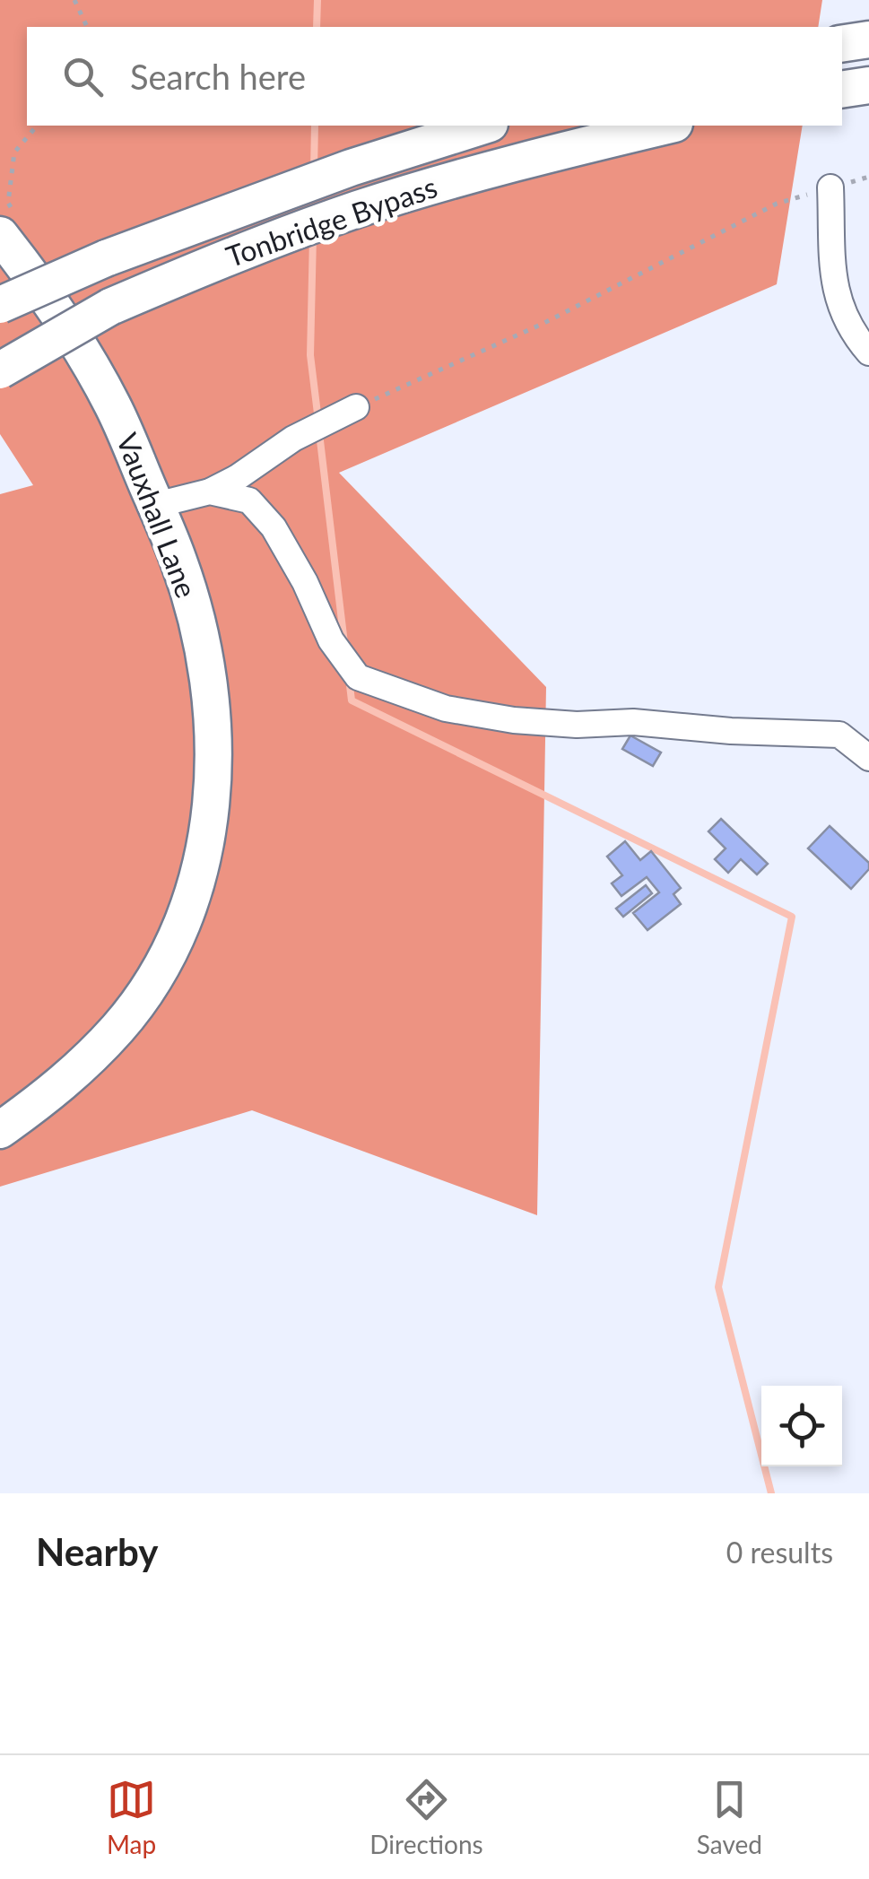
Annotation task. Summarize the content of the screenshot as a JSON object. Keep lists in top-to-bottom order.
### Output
{
  "streets": {
    "highway": ["Tonbridge Bypass", "Vauxhall Lane"]
  },
  "page": {
    "search": "Search here",
    "heading": ["Nearby", "0 results"],
    "nav": ["Map", "Directions", "Saved"]
  }
}
